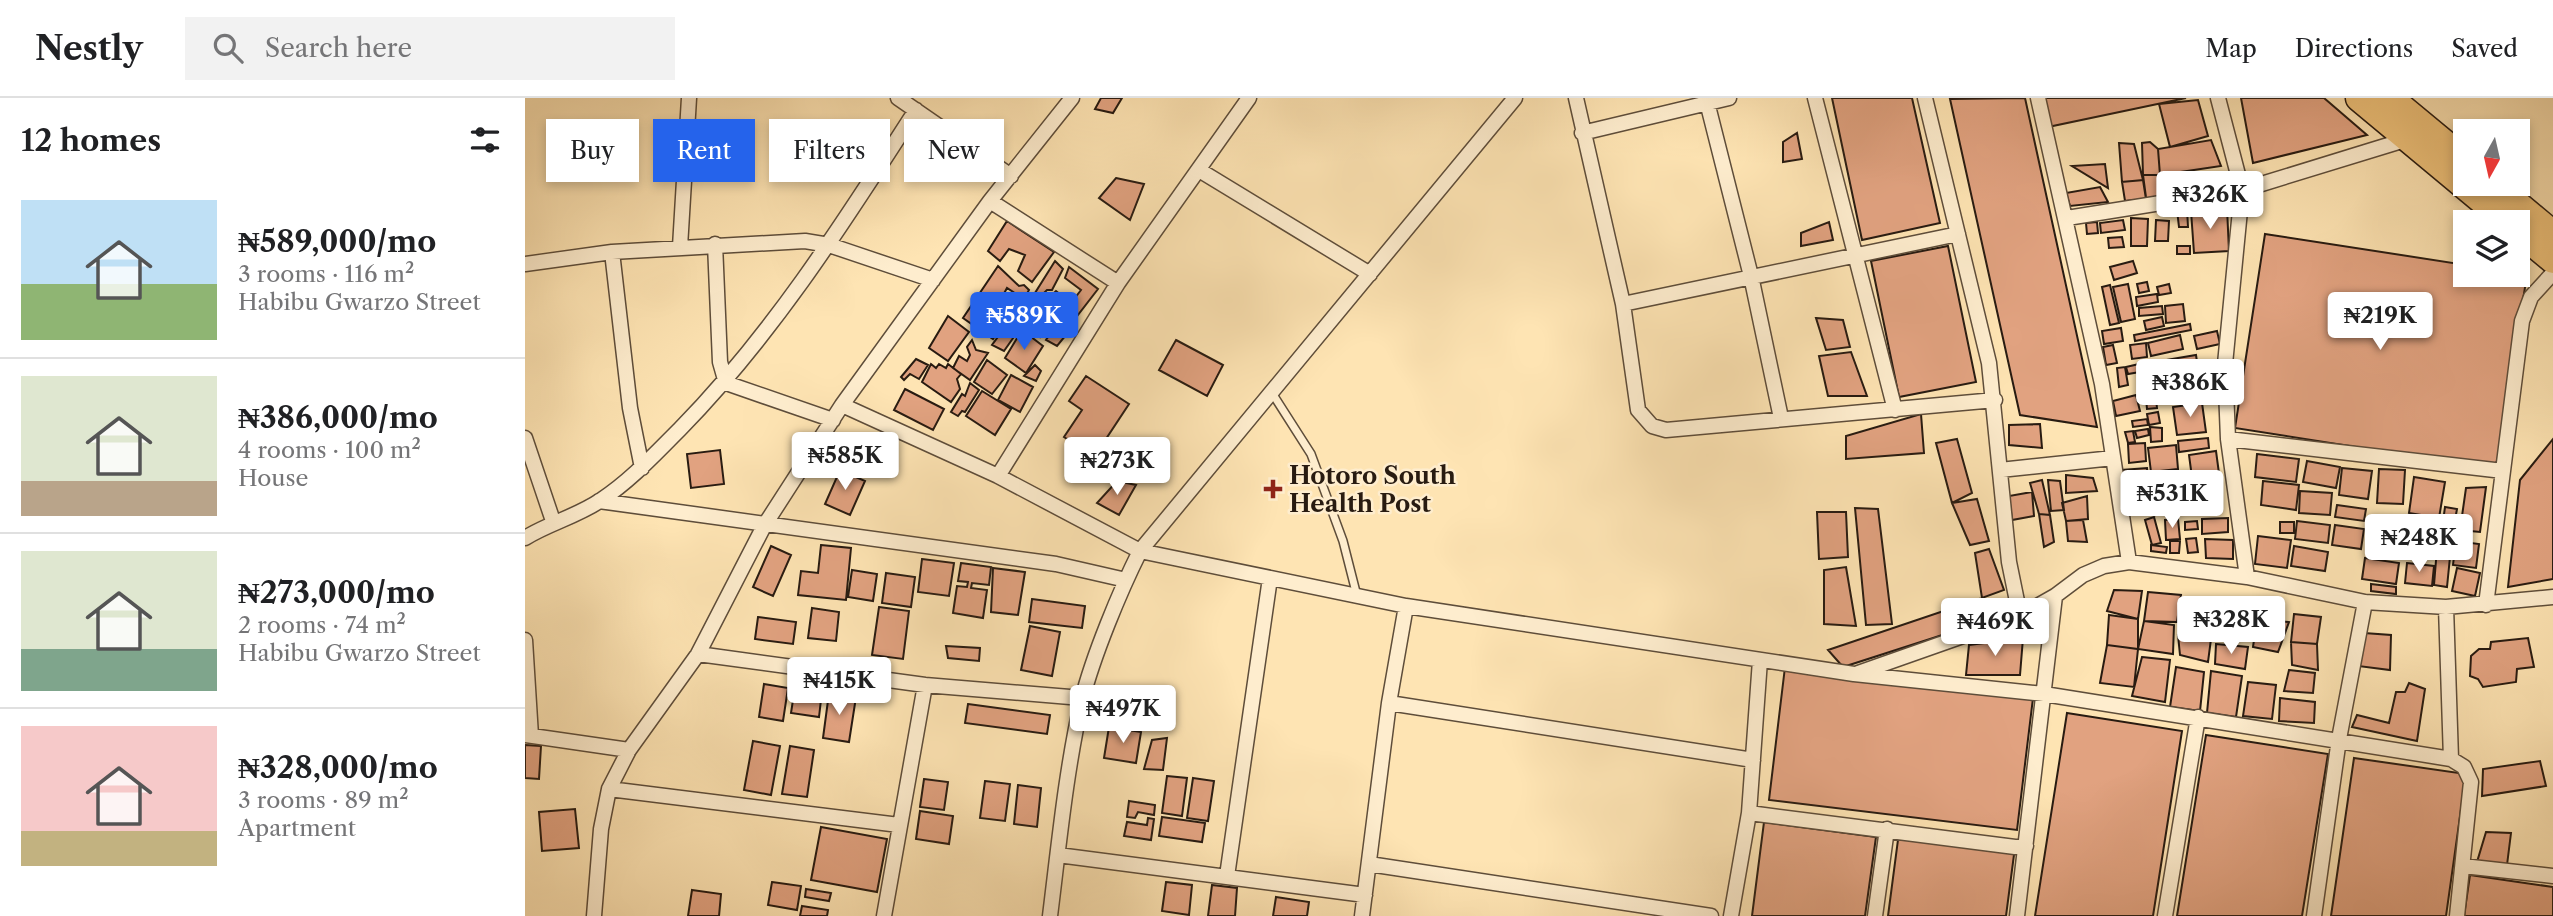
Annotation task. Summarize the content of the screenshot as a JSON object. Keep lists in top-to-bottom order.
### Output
{
  "places": {
    "health": ["Hotoro South Health Post"]
  },
  "north": "bottom",
  "page": {
    "header": "Nestly",
    "search": "Search here",
    "nav": ["Map", "Directions", "Saved"],
    "heading": "12 homes",
    "chip": [
      "Buy",
      "Rent",
      "Filters",
      "New"
    ],
    "price": [
      "₦326K",
      "₦589K",
      "₦219K",
      "₦386K",
      "₦585K",
      "₦273K",
      "₦531K",
      "₦248K",
      "₦328K",
      "₦469K",
      "₦415K",
      "₦497K"
    ],
    "list": [
      {
        "name": "₦589,000/mo",
        "note": "3 rooms · 116 m² · Habibu Gwarzo Street"
      },
      {
        "name": "₦386,000/mo",
        "note": "4 rooms · 100 m² · House"
      },
      {
        "name": "₦273,000/mo",
        "note": "2 rooms · 74 m² · Habibu Gwarzo Street"
      },
      {
        "name": "₦328,000/mo",
        "note": "3 rooms · 89 m² · Apartment"
      }
    ]
  }
}
